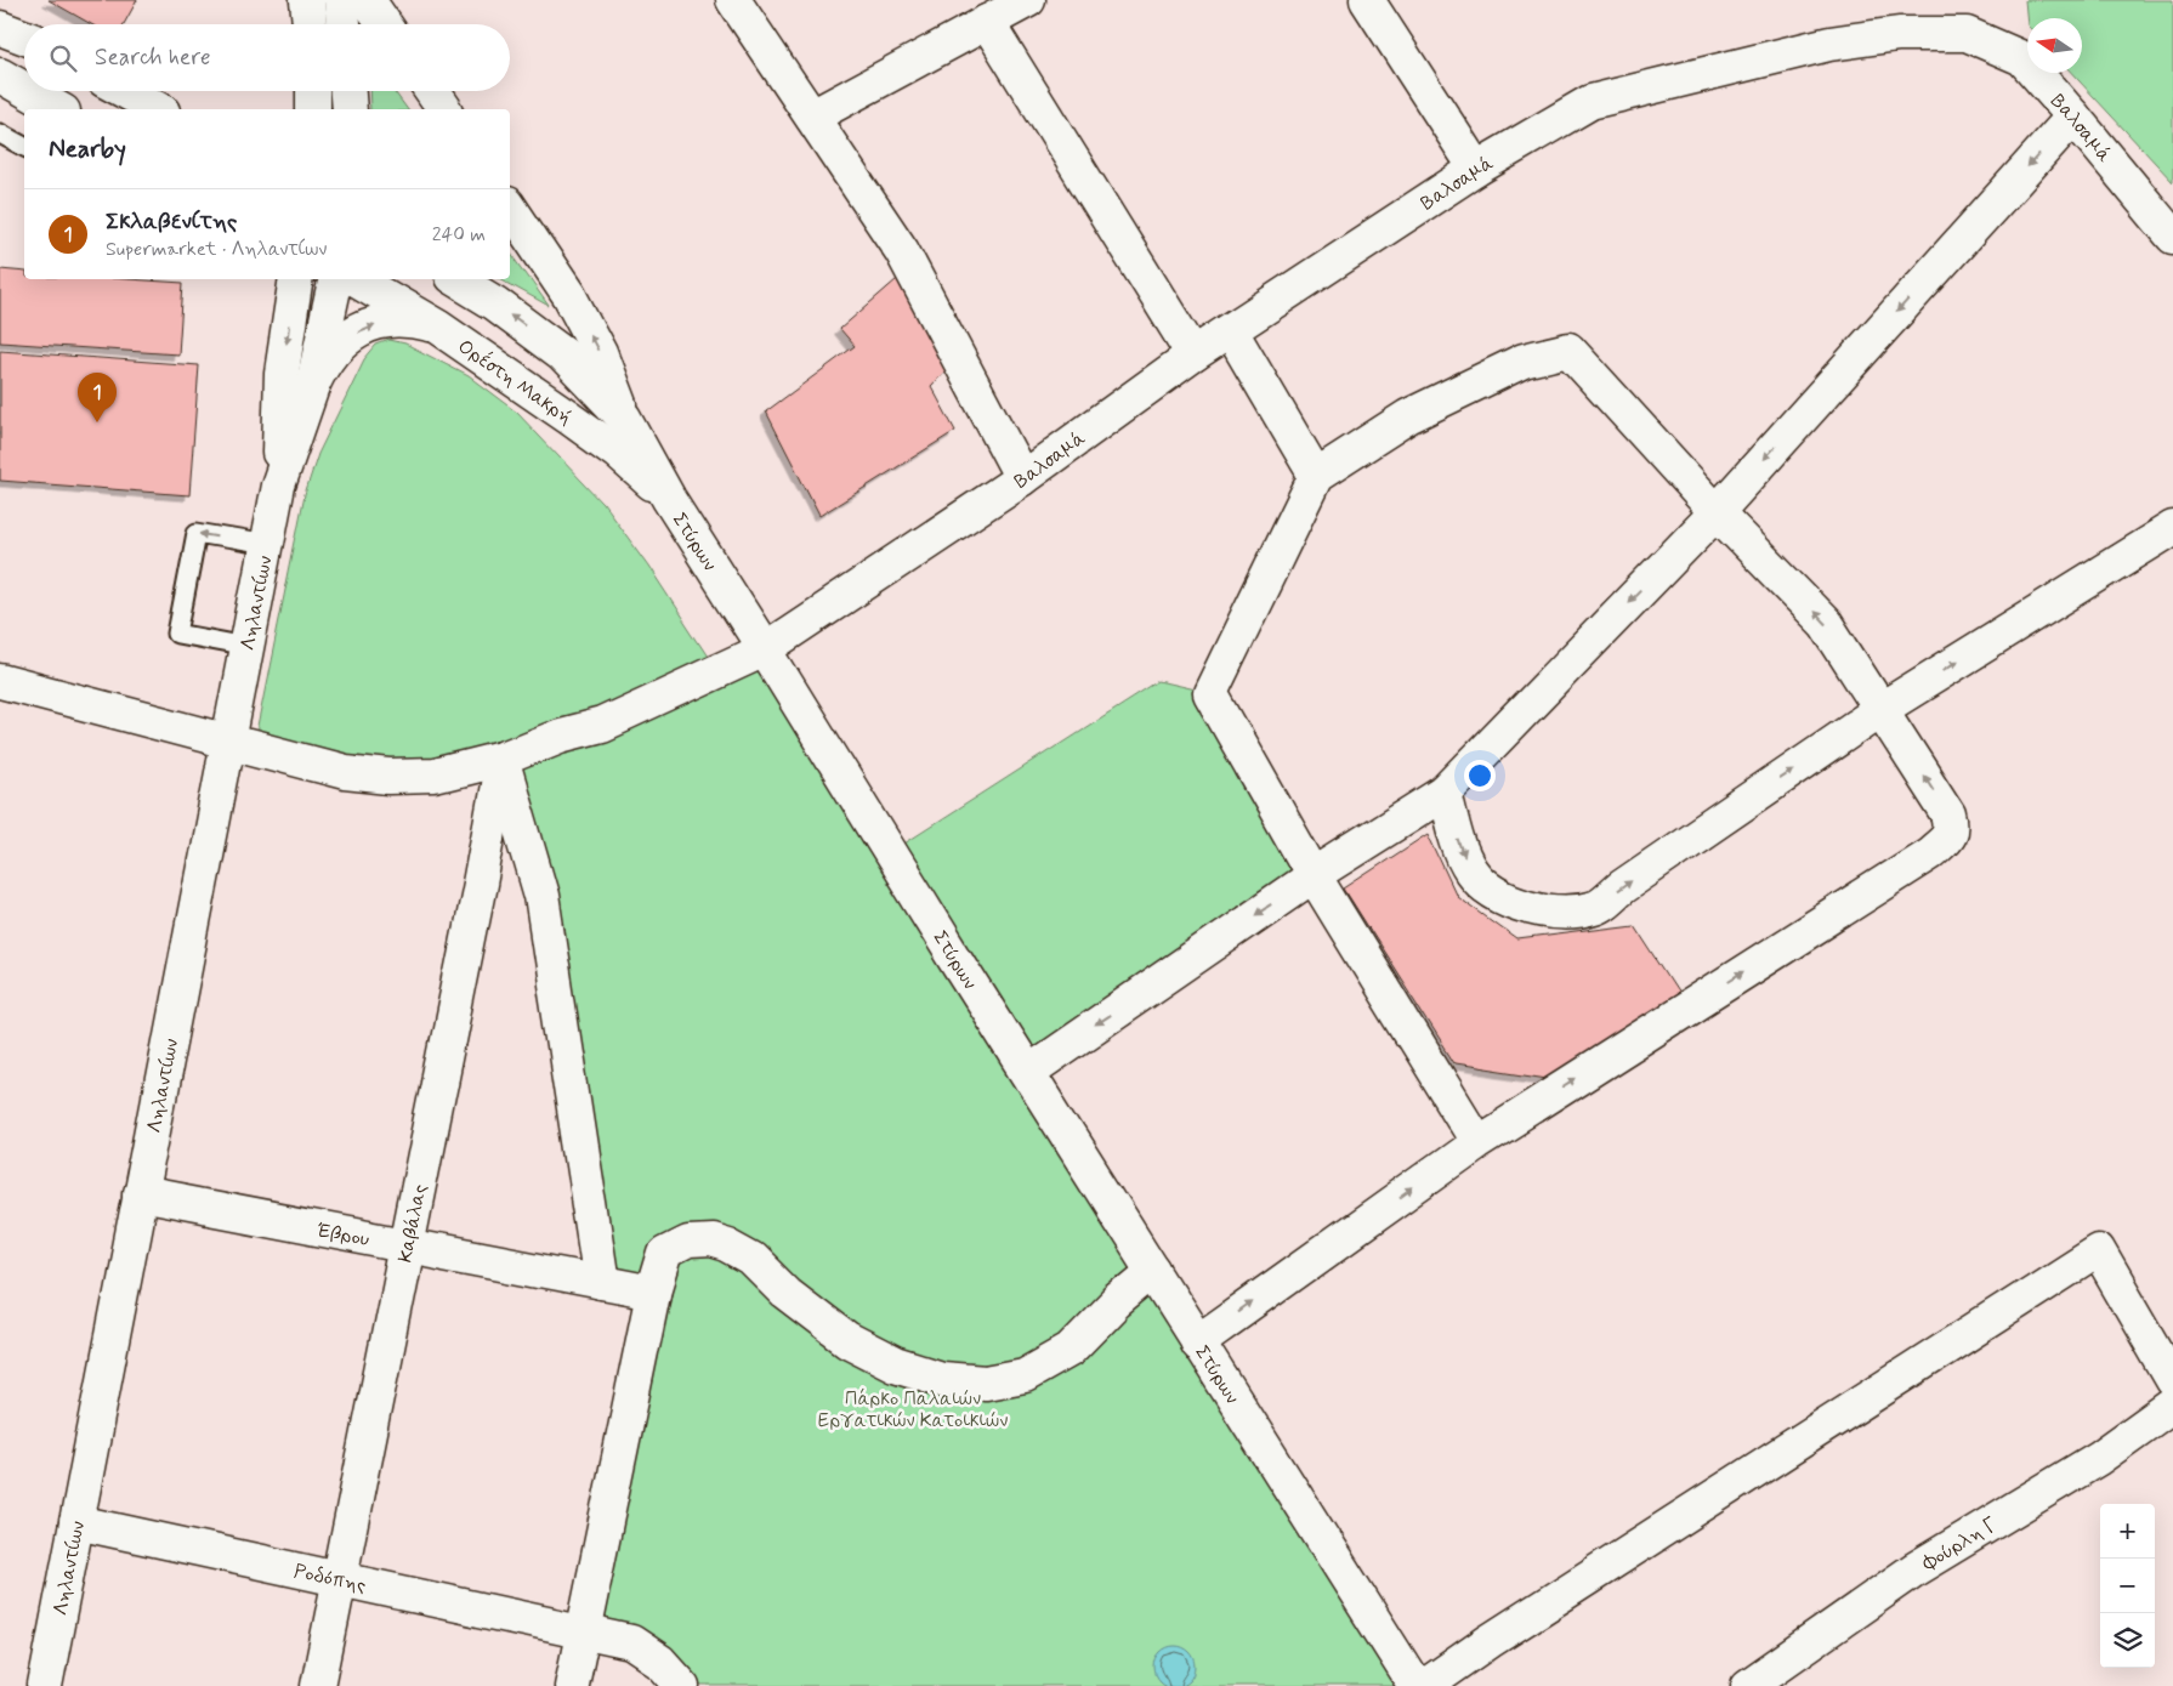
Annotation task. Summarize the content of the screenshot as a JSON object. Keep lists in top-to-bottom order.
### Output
{
  "streets": {
    "street": [
      "Βαλσαμά",
      "Ορέστη Μακρή",
      "Στύρων",
      "Ληλαντίων",
      "Καβάλας",
      "Έβρου",
      "Φούρλη Γ",
      "Ροδόπης"
    ]
  },
  "crossings": [
    ["Βαλσαμά", "Στύρων"],
    ["Βαλσαμά", "Ληλαντίων"],
    ["Βαλσαμά", "Καβάλας"],
    ["Ορέστη Μακρή", "Στύρων"],
    ["Ληλαντίων", "Έβρου"],
    ["Ληλαντίων", "Ροδόπης"],
    ["Καβάλας", "Έβρου"],
    ["Καβάλας", "Ροδόπης"]
  ],
  "parks": ["Πάρκο Παλαιών Εργατικών Κατοικιών"],
  "north": "left",
  "page": {
    "search": "Search here",
    "heading": "Nearby",
    "list": [
      {
        "mark": "1",
        "name": "Σκλαβενίτης",
        "note": "Supermarket · Ληλαντίων",
        "value": "240 m"
      }
    ],
    "pins": "1",
    "map_buttons": ["+", "−"]
  }
}
